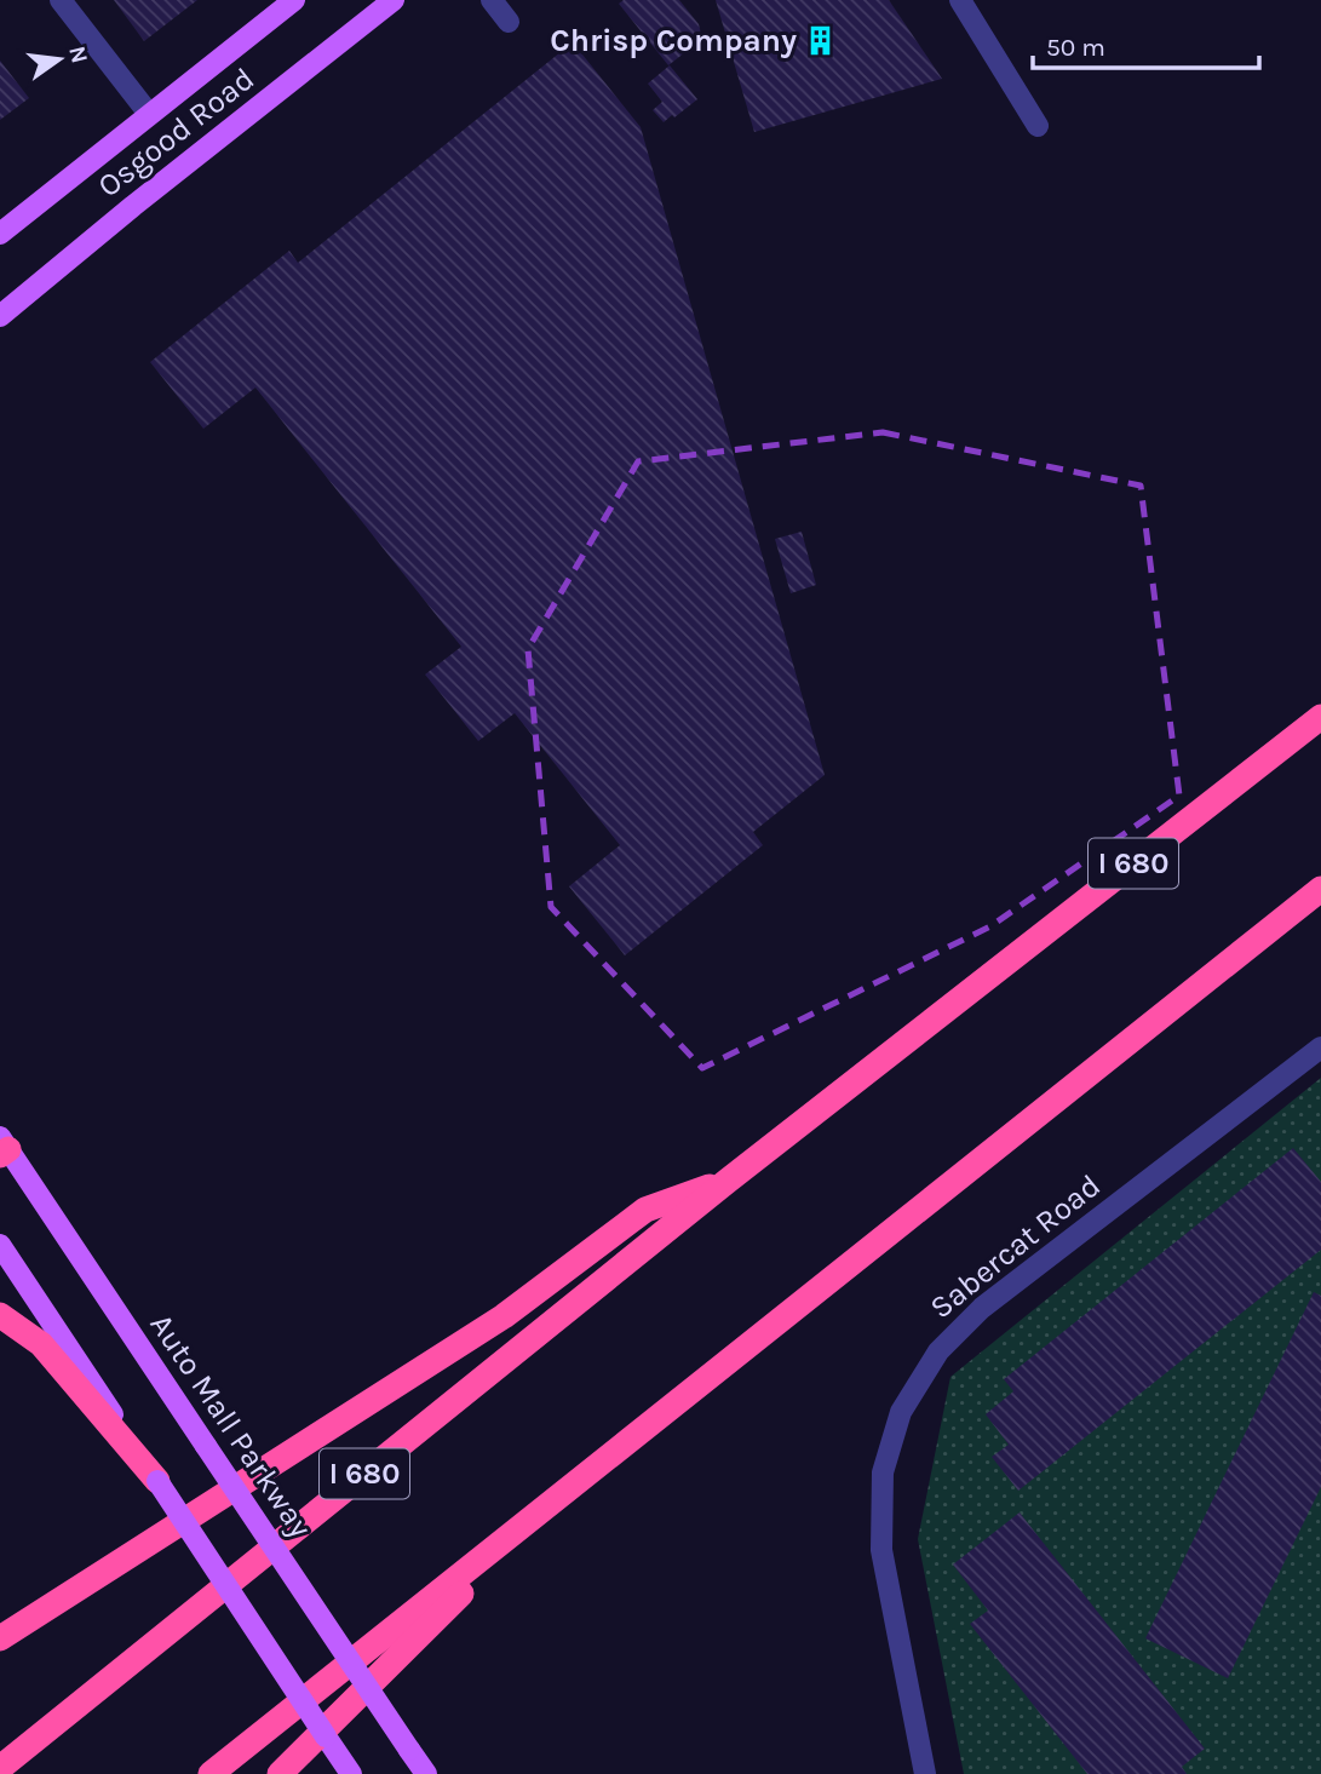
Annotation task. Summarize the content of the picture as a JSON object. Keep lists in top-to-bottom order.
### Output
{
  "streets": {
    "highway": ["I 680"],
    "main road": ["Osgood Road", "Auto Mall Parkway"],
    "street": ["Sabercat Road"]
  },
  "places": {
    "building": ["Chrisp Company"]
  },
  "scale_bar": "50 m",
  "north": "right"
}
